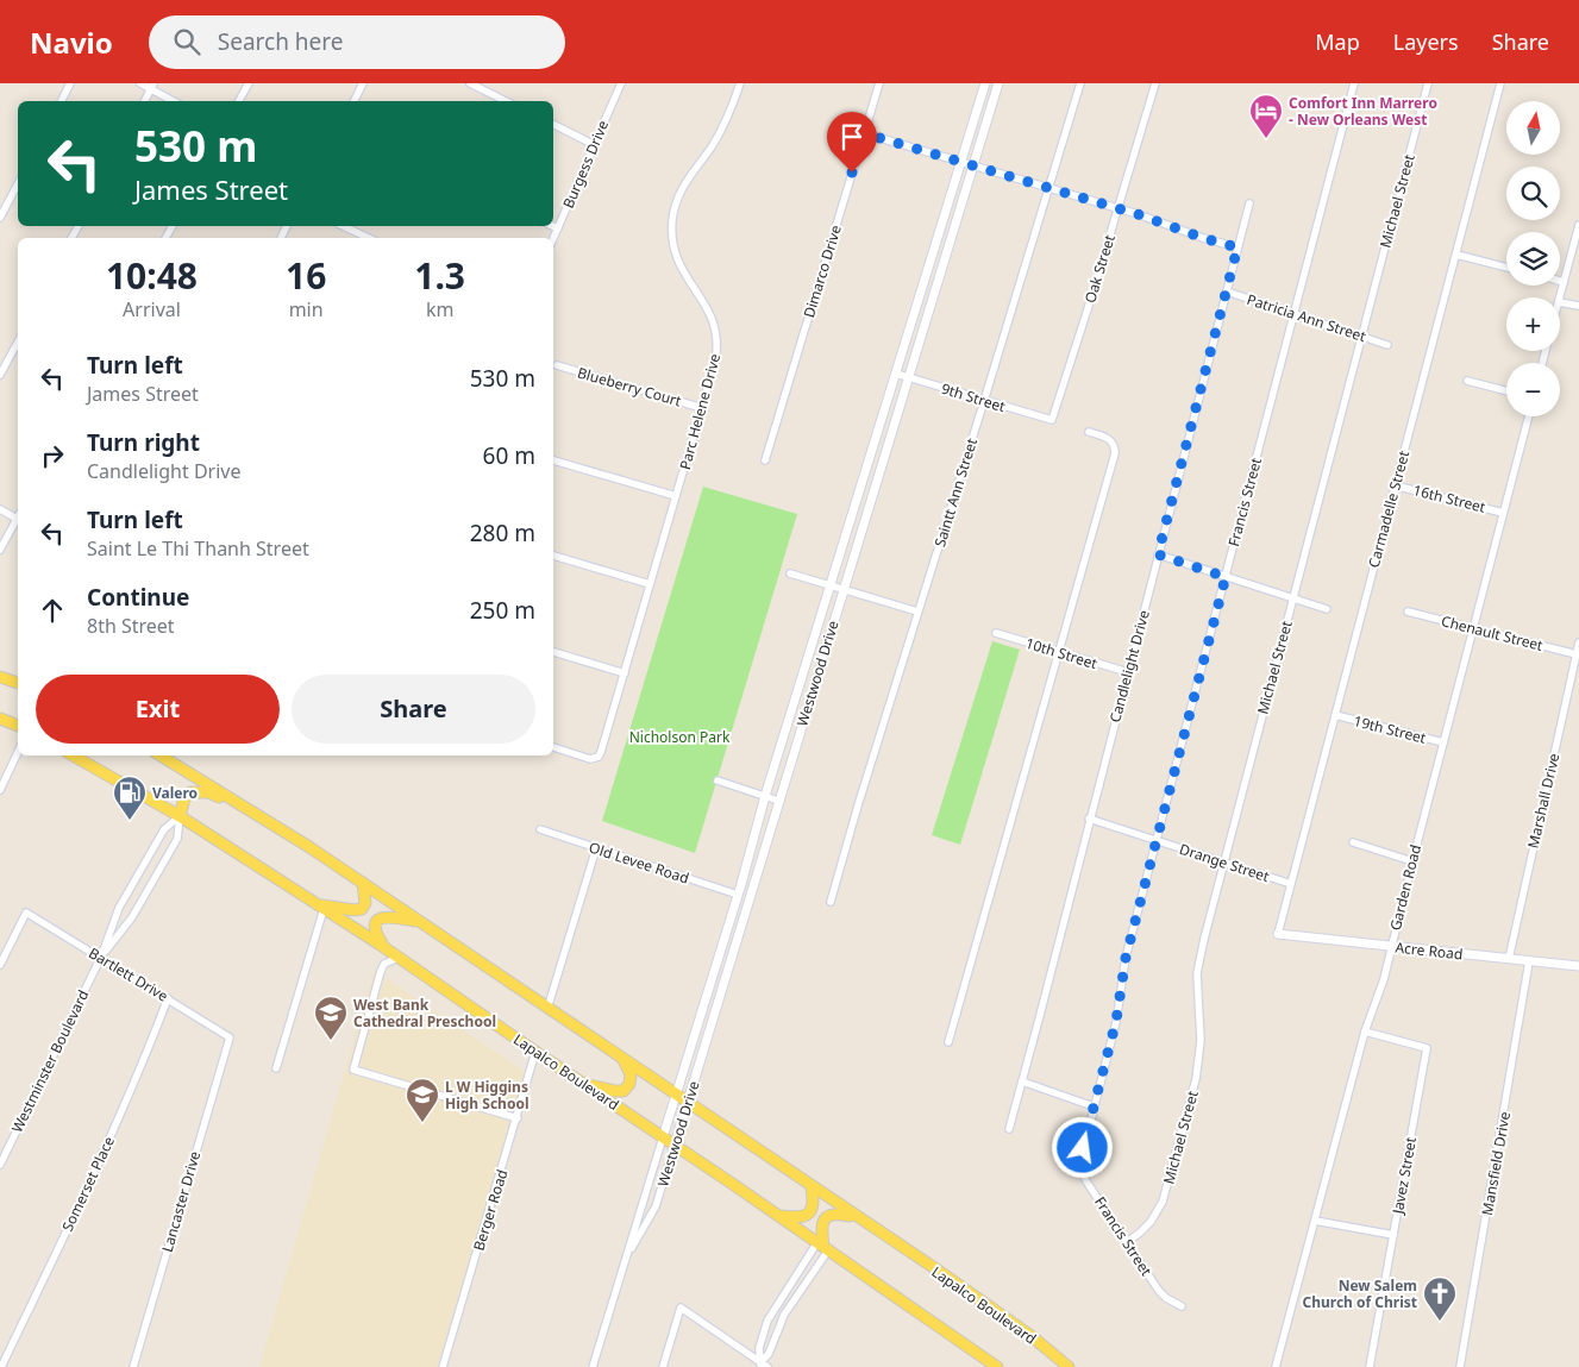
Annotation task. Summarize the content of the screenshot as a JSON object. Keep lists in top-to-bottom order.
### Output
{
  "streets": {
    "main road": ["Lapalco Boulevard"],
    "street": [
      "Burgess Drive",
      "Michael Street",
      "Oak Street",
      "Dimarco Drive",
      "Patricia Ann Street",
      "Blueberry Court",
      "9th Street",
      "Parc Helene Drive",
      "Saintt Ann Street",
      "16th Street",
      "Francis Street",
      "Carmadelle Street",
      "Chenault Street",
      "10th Street",
      "Candlelight Drive",
      "Westwood Drive",
      "19th Street",
      "Marshall Drive",
      "Old Levee Road",
      "Drange Street",
      "Garden Road",
      "Acre Road",
      "Bartlett Drive",
      "Westminster Boulevard",
      "Mansfield Drive",
      "Javez Street",
      "Somerset Place",
      "Lancaster Drive",
      "Berger Road"
    ]
  },
  "crossings": [
    ["Michael Street", "Patricia Ann Street"],
    ["Michael Street", "Francis Street"],
    ["Michael Street", "Drange Street"],
    ["Oak Street", "9th Street"],
    ["Patricia Ann Street", "Francis Street"],
    ["Patricia Ann Street", "Candlelight Drive"],
    ["Blueberry Court", "Parc Helene Drive"],
    ["9th Street", "Saintt Ann Street"],
    ["9th Street", "Westwood Drive"],
    ["16th Street", "Carmadelle Street"],
    ["16th Street", "Garden Road"],
    ["Francis Street", "Drange Street"],
    ["Carmadelle Street", "19th Street"],
    ["Carmadelle Street", "Drange Street"],
    ["Carmadelle Street", "Acre Road"],
    ["Chenault Street", "Marshall Drive"],
    ["Chenault Street", "Garden Road"],
    ["10th Street", "Candlelight Drive"],
    ["Candlelight Drive", "Drange Street"],
    ["Westwood Drive", "Old Levee Road"],
    ["Westwood Drive", "Lapalco Boulevard"],
    ["19th Street", "Garden Road"],
    ["Marshall Drive", "Acre Road"],
    ["Garden Road", "Acre Road"],
    ["Garden Road", "Javez Street"],
    ["Acre Road", "Mansfield Drive"],
    ["Bartlett Drive", "Westminster Boulevard"],
    ["Bartlett Drive", "Somerset Place"],
    ["Bartlett Drive", "Lancaster Drive"],
    ["Westminster Boulevard", "Lapalco Boulevard"],
    ["Lapalco Boulevard", "Berger Road"]
  ],
  "parks": ["Nicholson Park"],
  "places": {
    "hotel": ["Comfort Inn Marrero - New Orleans West"],
    "fuel station": ["Valero"],
    "school or university": ["West Bank Cathedral Preschool", "L W Higgins High School"],
    "church": ["New Salem Church of Christ"]
  },
  "north": "top",
  "page": {
    "header": "Navio",
    "search": "Search here",
    "nav": ["Map", "Layers", "Share"],
    "map_buttons": ["+", "−"],
    "turn": ["530 m", "James Street"],
    "eta": [
      "10:48",
      "Arrival",
      "16",
      "min",
      "1.3",
      "km"
    ],
    "list": [
      {
        "name": "Turn left",
        "note": "James Street",
        "value": "530 m"
      },
      {
        "name": "Turn right",
        "note": "Candlelight Drive",
        "value": "60 m"
      },
      {
        "name": "Turn left",
        "note": "Saint Le Thi Thanh Street",
        "value": "280 m"
      },
      {
        "name": "Continue",
        "note": "8th Street",
        "value": "250 m"
      }
    ],
    "buttons": ["Exit", "Share"]
  }
}
